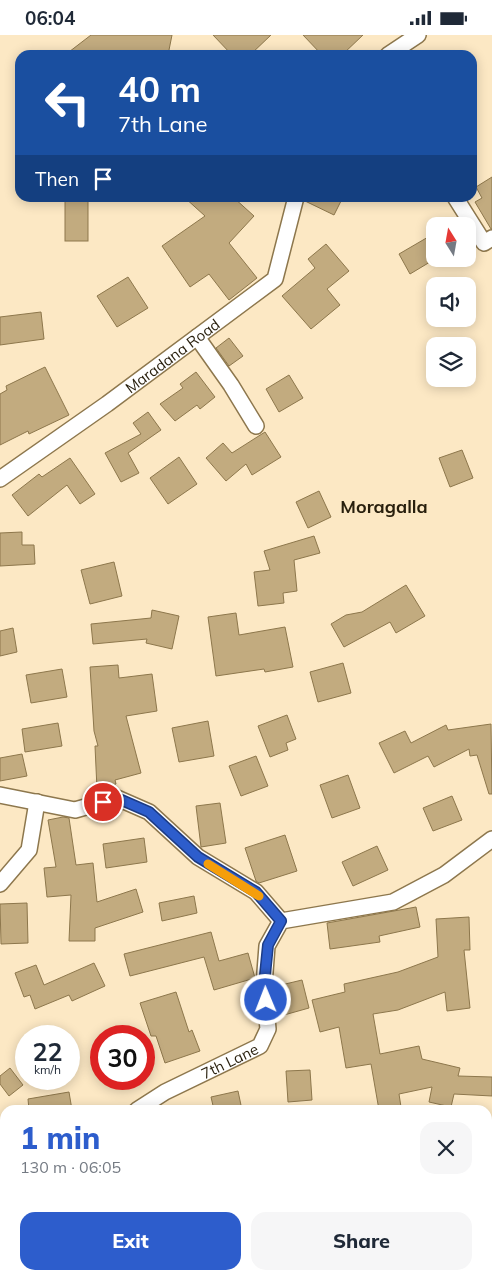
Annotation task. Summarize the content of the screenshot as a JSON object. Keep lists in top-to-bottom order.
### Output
{
  "streets": {
    "street": ["Maradana Road", "7th Lane"]
  },
  "districts": ["Moragalla"],
  "north": "top",
  "page": {
    "status": "06:04",
    "turn": ["40 m", "7th Lane"],
    "then": "Then",
    "speed": "22 km/h",
    "limit": "30",
    "heading": ["1 min", "130 m · 06:05"],
    "buttons": ["Exit", "Share"]
  }
}
